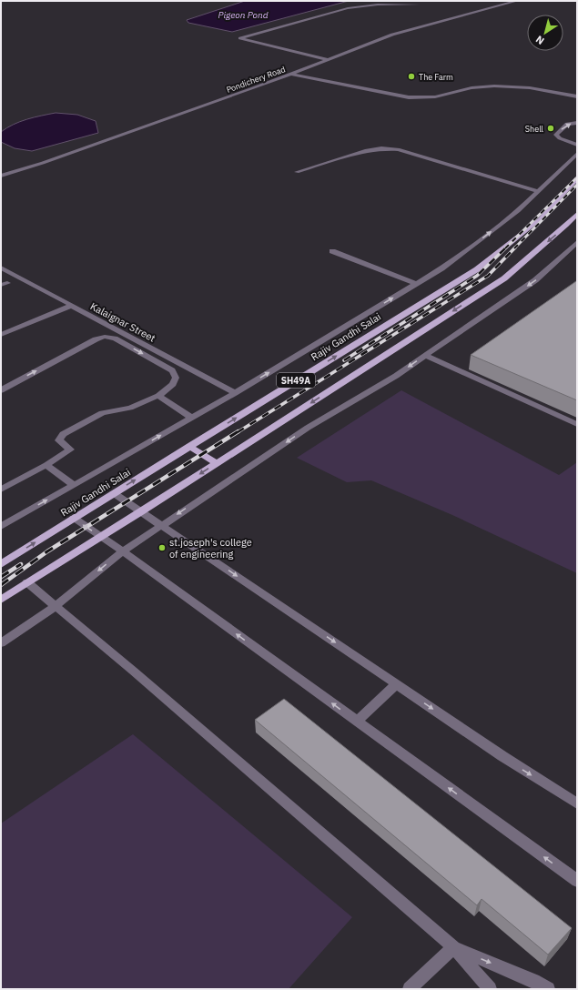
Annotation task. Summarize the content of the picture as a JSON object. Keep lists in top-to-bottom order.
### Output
{
  "streets": {
    "main road": ["Rajiv Gandhi Salai", "SH49A"],
    "street": ["Pondichery Road", "Kalaignar Street"]
  },
  "water": ["Pigeon Pond"],
  "places": ["The Farm", "Shell", "st.joseph's college of engineering"],
  "north": "bottom left"
}
